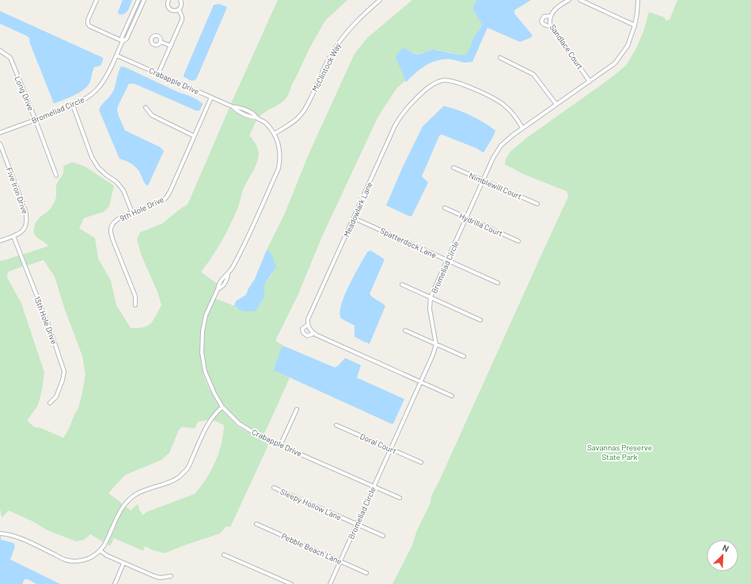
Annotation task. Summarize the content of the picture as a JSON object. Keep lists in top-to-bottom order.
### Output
{
  "streets": {
    "street": [
      "Sandlace Court",
      "McClintock Way",
      "Crabapple Drive",
      "Long Drive",
      "Bromeliad Circle",
      "Nimblewill Court",
      "Five Iron Drive",
      "9th Hole Drive",
      "Meadowlark Lane",
      "Hydrilla Court",
      "Spatterdock Lane",
      "13th Hole Drive",
      "Doral Court",
      "Sleepy Hollow Lane",
      "Pebble Beach Lane"
    ]
  },
  "crossings": [
    ["Sandlace Court", "Bromeliad Circle"],
    ["McClintock Way", "Crabapple Drive"],
    ["Crabapple Drive", "Bromeliad Circle"],
    ["Crabapple Drive", "9th Hole Drive"],
    ["Long Drive", "Bromeliad Circle"],
    ["Bromeliad Circle", "Nimblewill Court"],
    ["Bromeliad Circle", "Meadowlark Lane"],
    ["Bromeliad Circle", "Hydrilla Court"],
    ["Bromeliad Circle", "Spatterdock Lane"],
    ["Bromeliad Circle", "Doral Court"],
    ["Bromeliad Circle", "Sleepy Hollow Lane"],
    ["Bromeliad Circle", "Pebble Beach Lane"],
    ["Five Iron Drive", "13th Hole Drive"],
    ["Meadowlark Lane", "Spatterdock Lane"]
  ],
  "parks": ["Savannas Preserve State Park"],
  "north": "top right"
}
